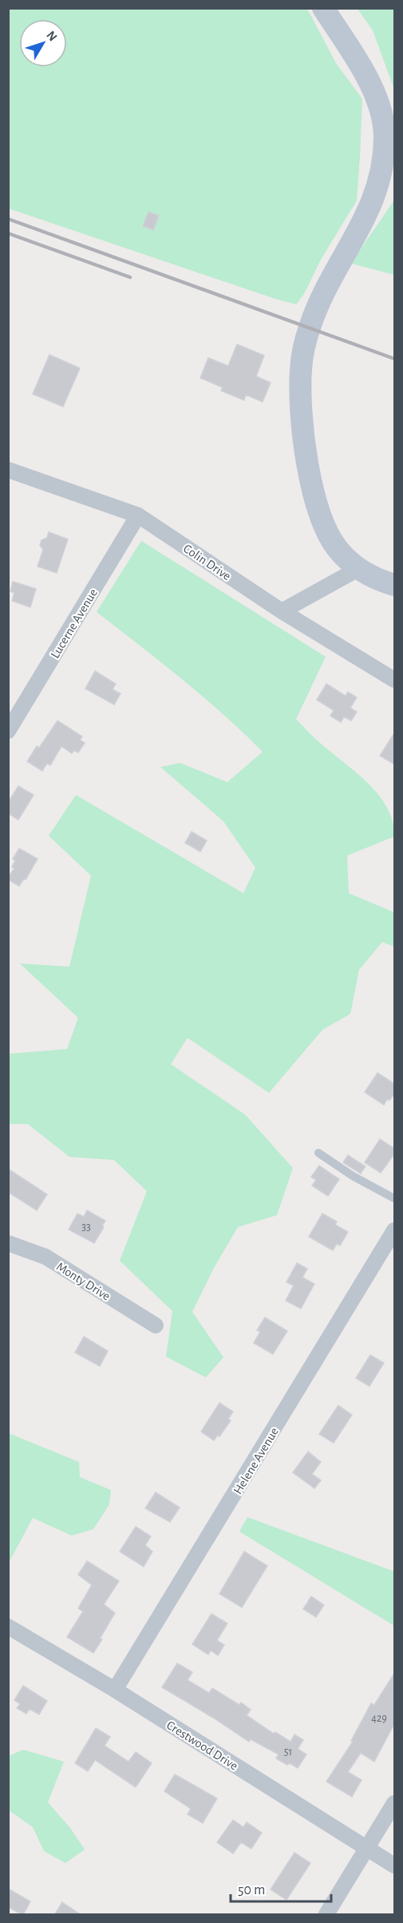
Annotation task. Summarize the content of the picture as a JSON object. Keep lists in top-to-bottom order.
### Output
{
  "streets": {
    "street": [
      "Colin Drive",
      "Lucerne Avenue",
      "Monty Drive",
      "Helene Avenue",
      "Crestwood Drive"
    ]
  },
  "crossings": [
    ["Colin Drive", "Lucerne Avenue"],
    ["Helene Avenue", "Crestwood Drive"]
  ],
  "house_numbers": ["33", "429", "51"],
  "scale_bar": "50 m",
  "north": "top right"
}
